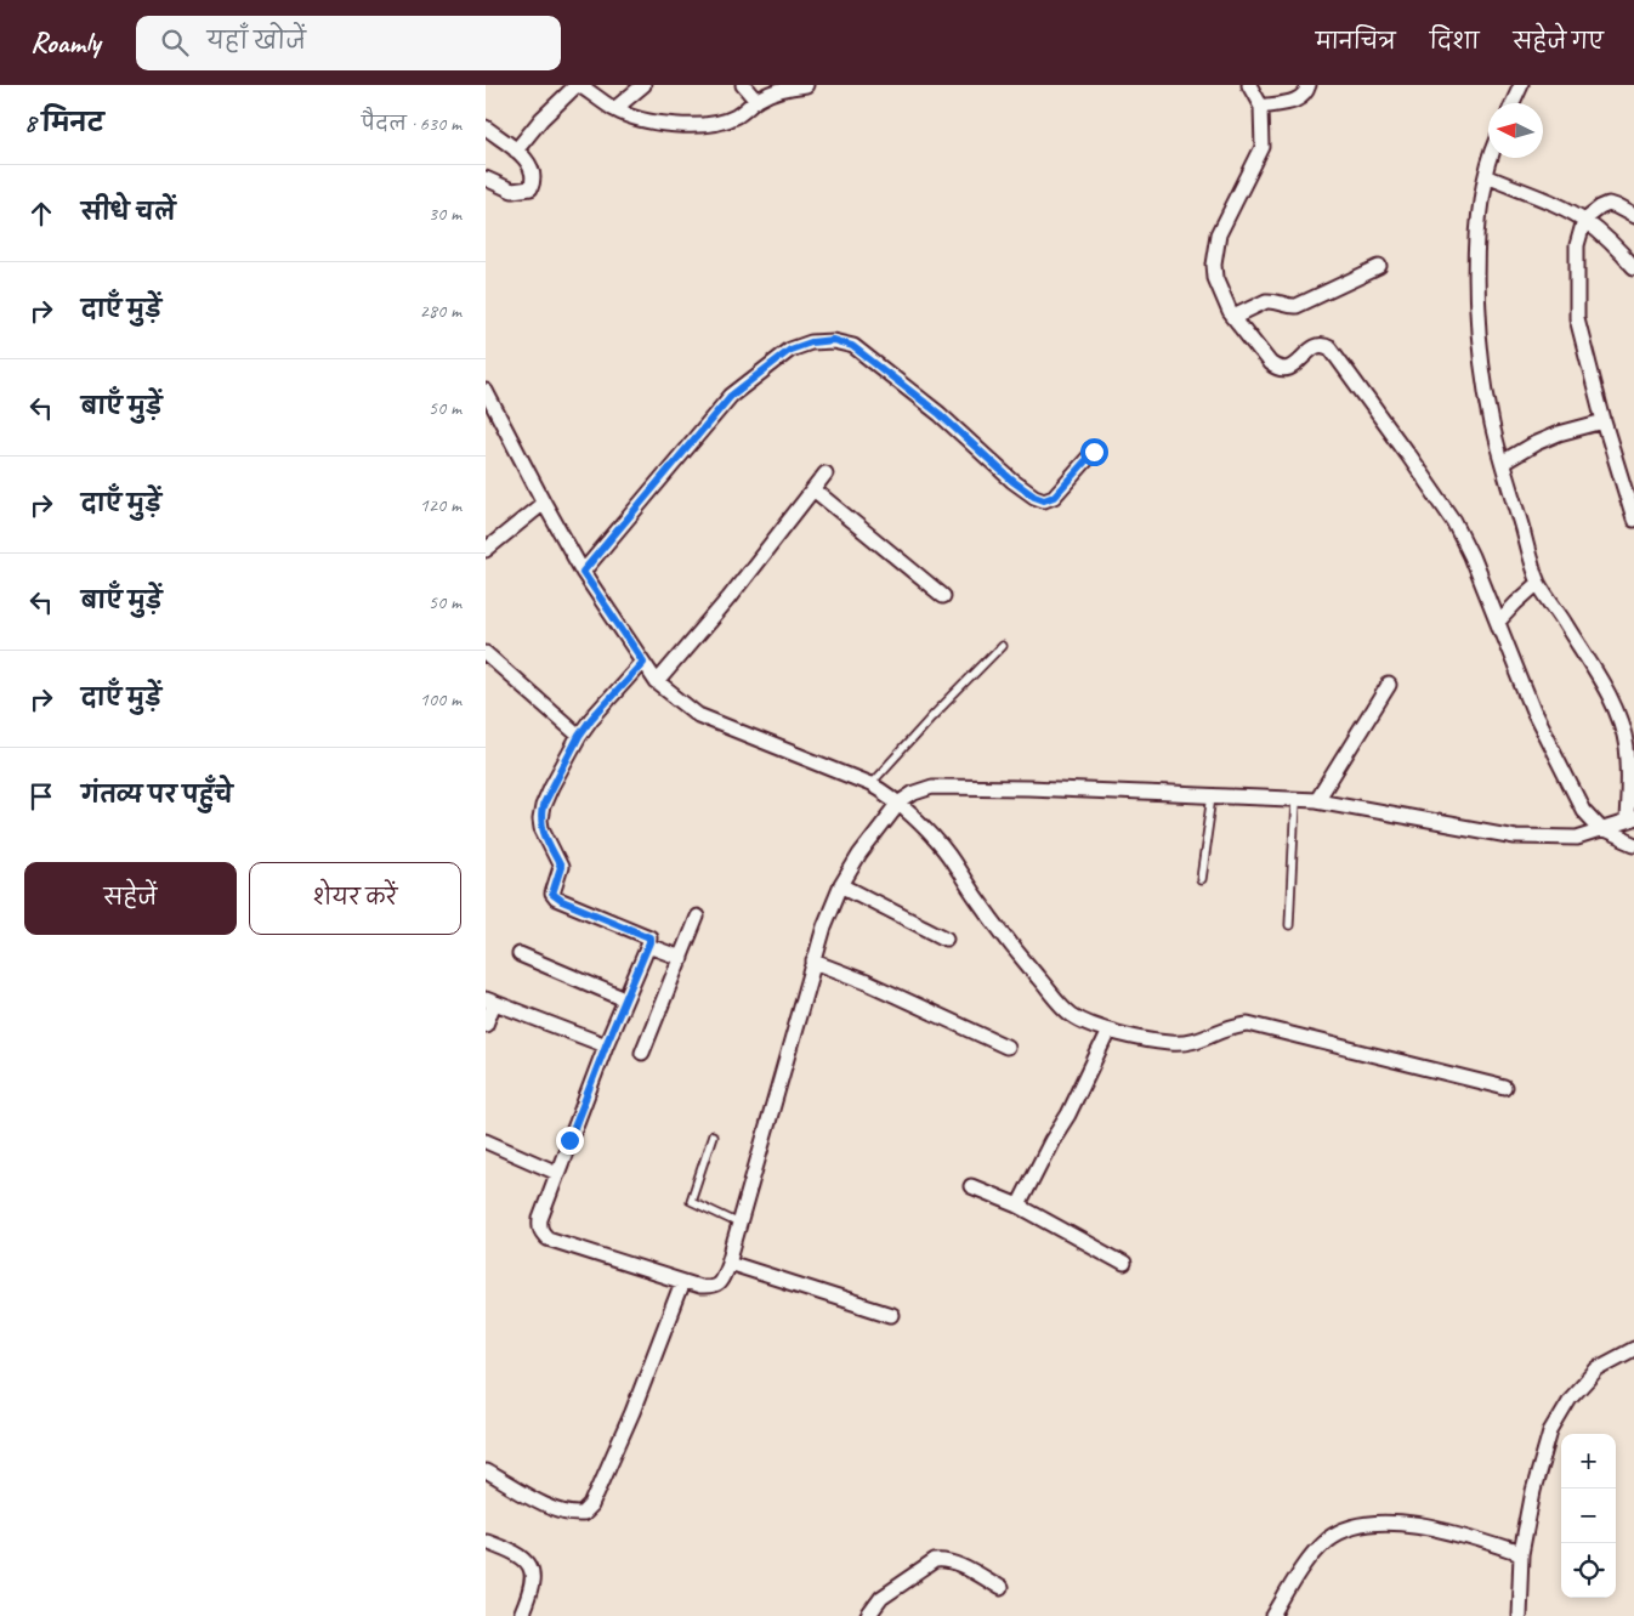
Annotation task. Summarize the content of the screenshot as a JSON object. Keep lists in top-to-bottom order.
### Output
{
  "north": "left",
  "page": {
    "header": "Roamly",
    "search": "यहाँ खोजें",
    "nav": ["मानचित्र", "दिशा", "सहेजे गए"],
    "heading": ["8 मिनट", "पैदल · 630 m"],
    "list": [
      ["सीधे चलें", "30 m"],
      ["दाएँ मुड़ें", "280 m"],
      ["बाएँ मुड़ें", "50 m"],
      ["दाएँ मुड़ें", "120 m"],
      ["बाएँ मुड़ें", "50 m"],
      ["दाएँ मुड़ें", "100 m"],
      "गंतव्य पर पहुँचे"
    ],
    "buttons": ["सहेजें", "शेयर करें"],
    "map_buttons": ["+", "−"]
  }
}
